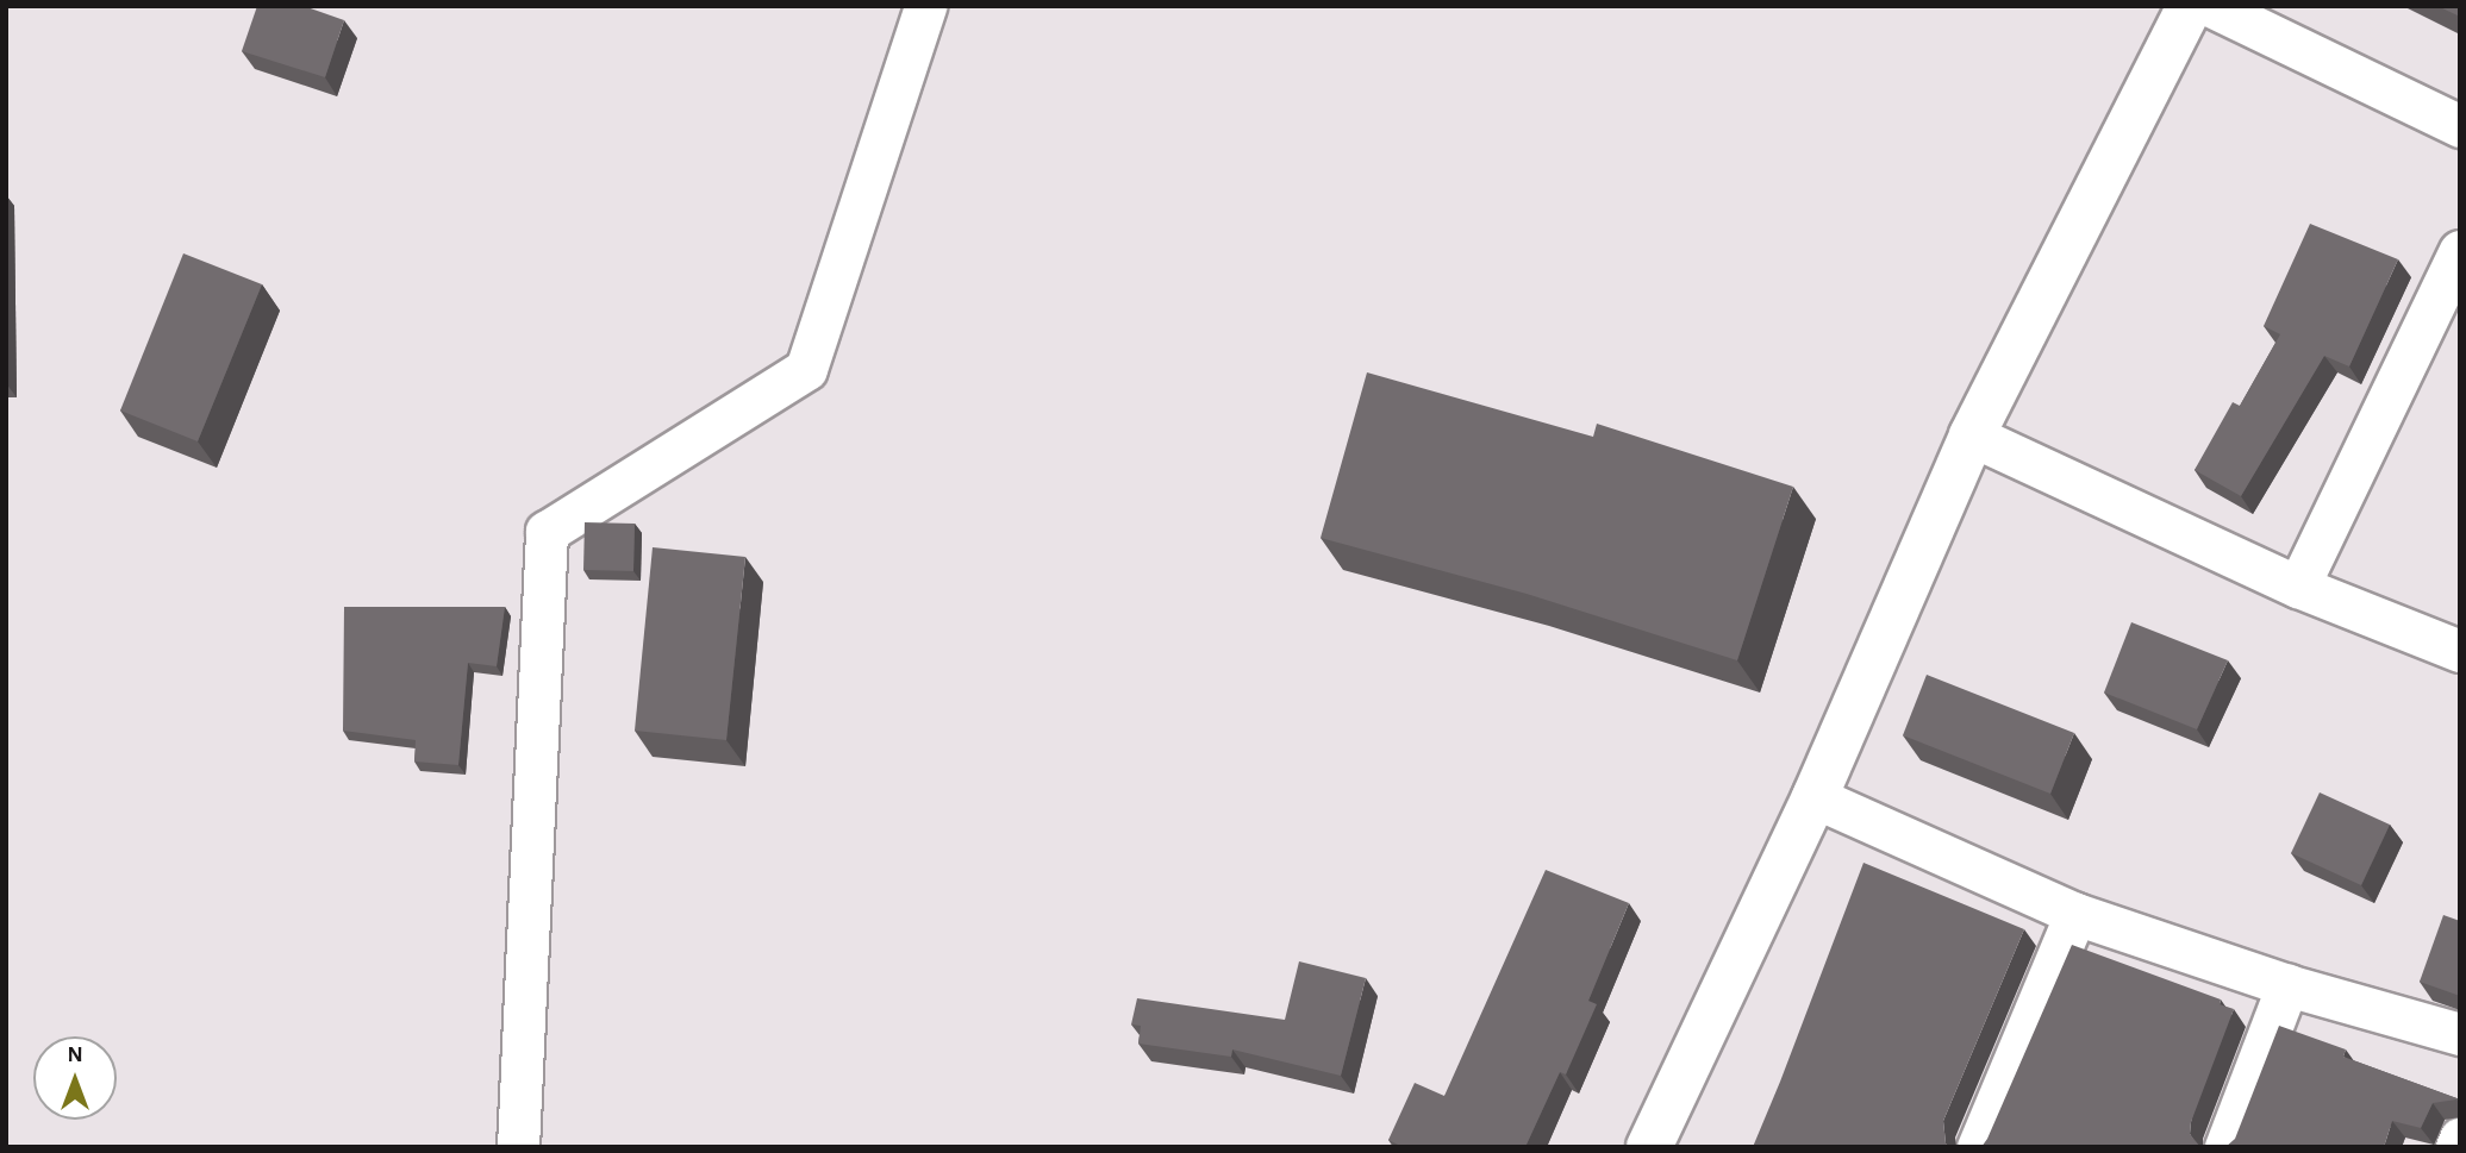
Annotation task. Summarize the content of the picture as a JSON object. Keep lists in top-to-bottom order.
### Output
{
  "north": "top"
}
